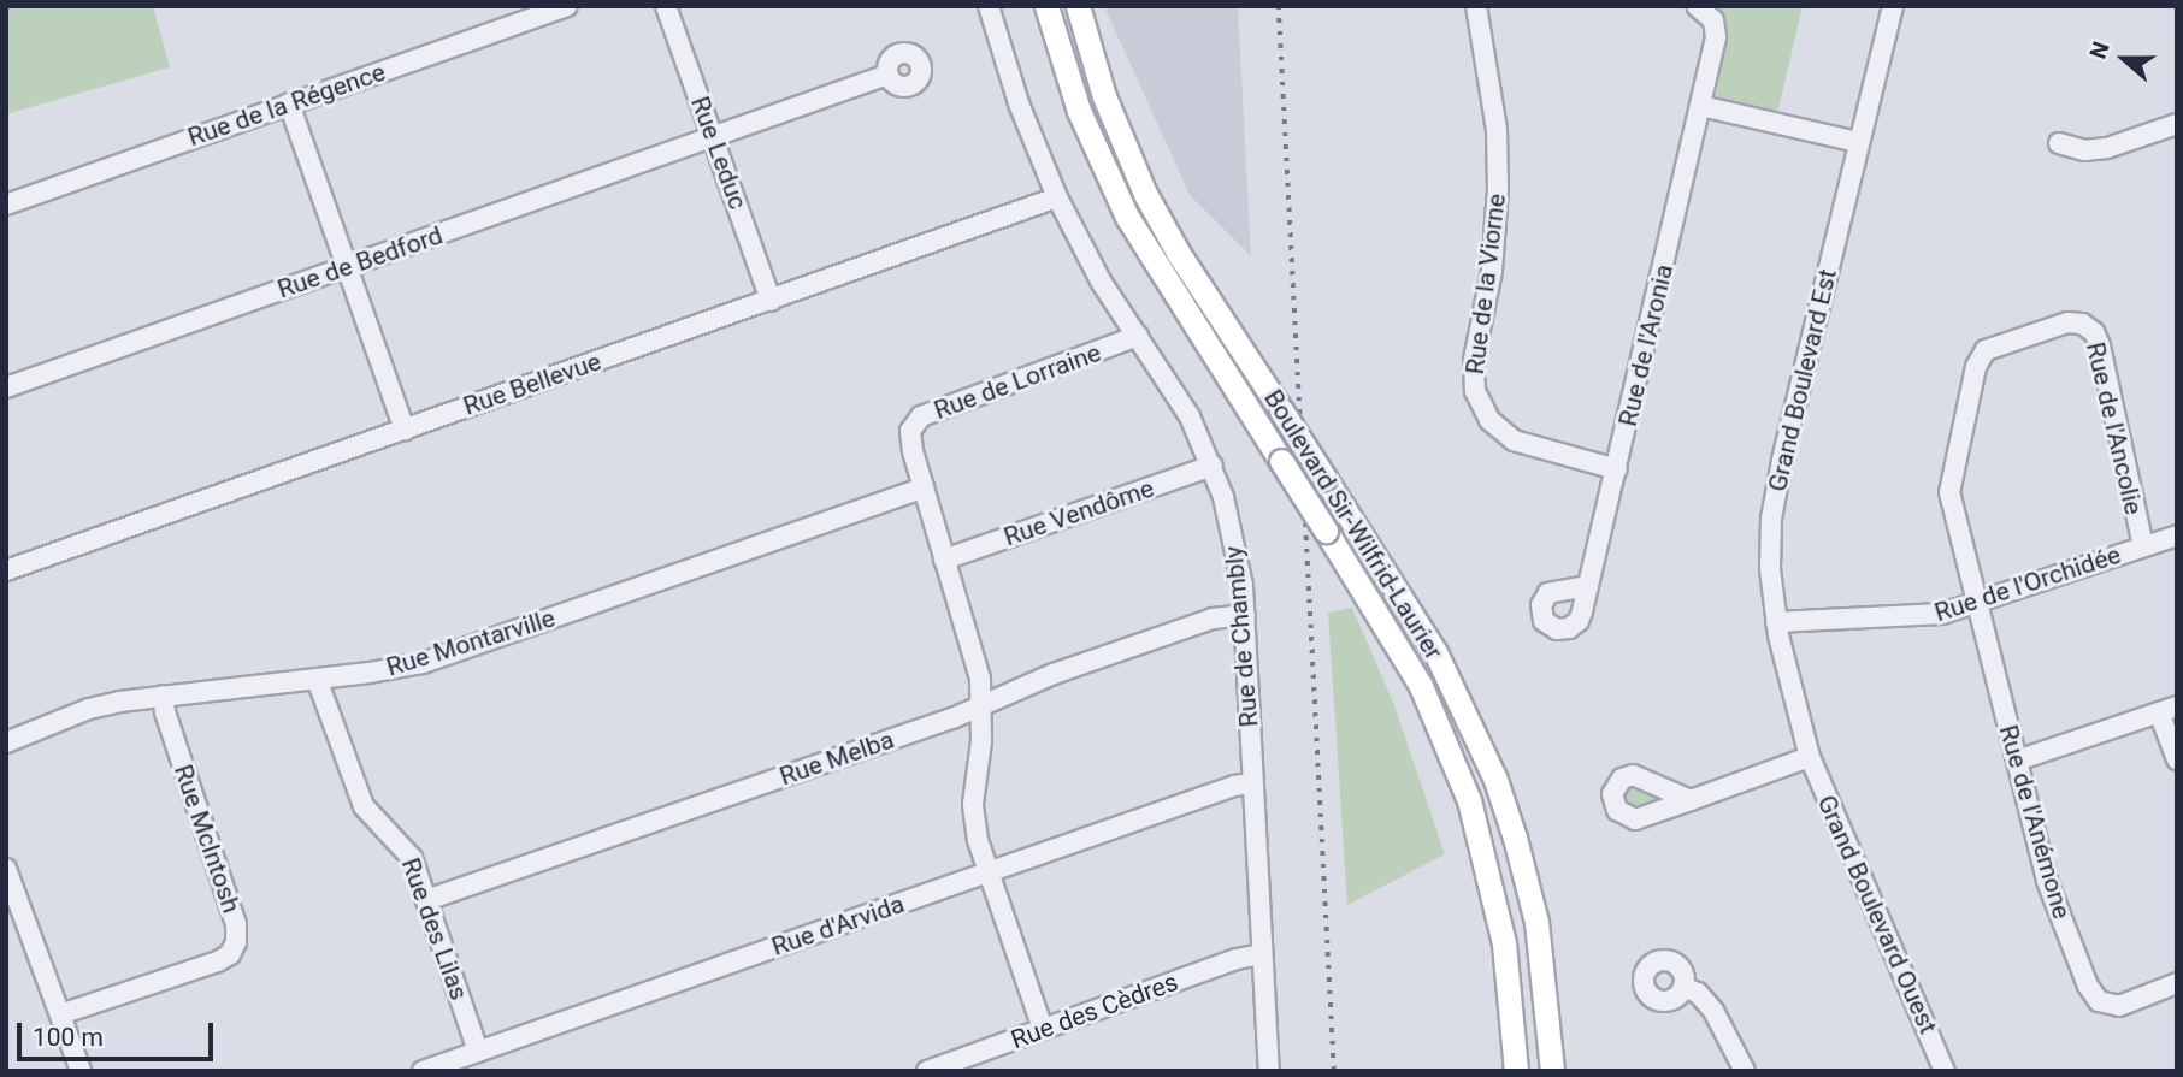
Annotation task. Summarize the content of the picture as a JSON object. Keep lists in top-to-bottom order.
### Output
{
  "streets": {
    "main road": ["Boulevard Sir-Wilfrid-Laurier"],
    "street": [
      "Rue de la Régence",
      "Rue Leduc",
      "Rue de Bedford",
      "Rue de la Viorne",
      "Rue de l'Aronia",
      "Grand Boulevard Est",
      "Rue de Lorraine",
      "Rue Bellevue",
      "Rue de l'Ancolie",
      "Rue Vendôme",
      "Rue de l'Orchidée",
      "Rue de Chambly",
      "Rue Montarville",
      "Rue Melba",
      "Rue de l'Anémone",
      "Rue McIntosh",
      "Grand Boulevard Ouest",
      "Rue d'Arvida",
      "Rue des Lilas",
      "Rue des Cèdres"
    ]
  },
  "crossings": [
    ["Rue Leduc", "Rue de Bedford"],
    ["Rue Leduc", "Rue Bellevue"],
    ["Rue de la Viorne", "Rue de l'Aronia"],
    ["Grand Boulevard Est", "Rue de l'Orchidée"],
    ["Grand Boulevard Est", "Grand Boulevard Ouest"],
    ["Rue de Lorraine", "Rue Vendôme"],
    ["Rue de Lorraine", "Rue de Chambly"],
    ["Rue de Lorraine", "Rue Montarville"],
    ["Rue de Lorraine", "Rue Melba"],
    ["Rue de Lorraine", "Rue d'Arvida"],
    ["Rue de Lorraine", "Rue des Cèdres"],
    ["Rue Bellevue", "Rue de Chambly"],
    ["Rue de l'Ancolie", "Rue de l'Orchidée"],
    ["Rue de l'Ancolie", "Rue de l'Anémone"],
    ["Rue Vendôme", "Rue de Chambly"],
    ["Rue de l'Orchidée", "Rue de l'Anémone"],
    ["Rue de Chambly", "Rue Melba"],
    ["Rue de Chambly", "Rue d'Arvida"],
    ["Rue de Chambly", "Rue des Cèdres"],
    ["Rue Montarville", "Rue McIntosh"],
    ["Rue Montarville", "Rue des Lilas"],
    ["Rue Melba", "Rue des Lilas"],
    ["Rue d'Arvida", "Rue des Lilas"]
  ],
  "scale_bar": "100 m",
  "north": "left"
}
